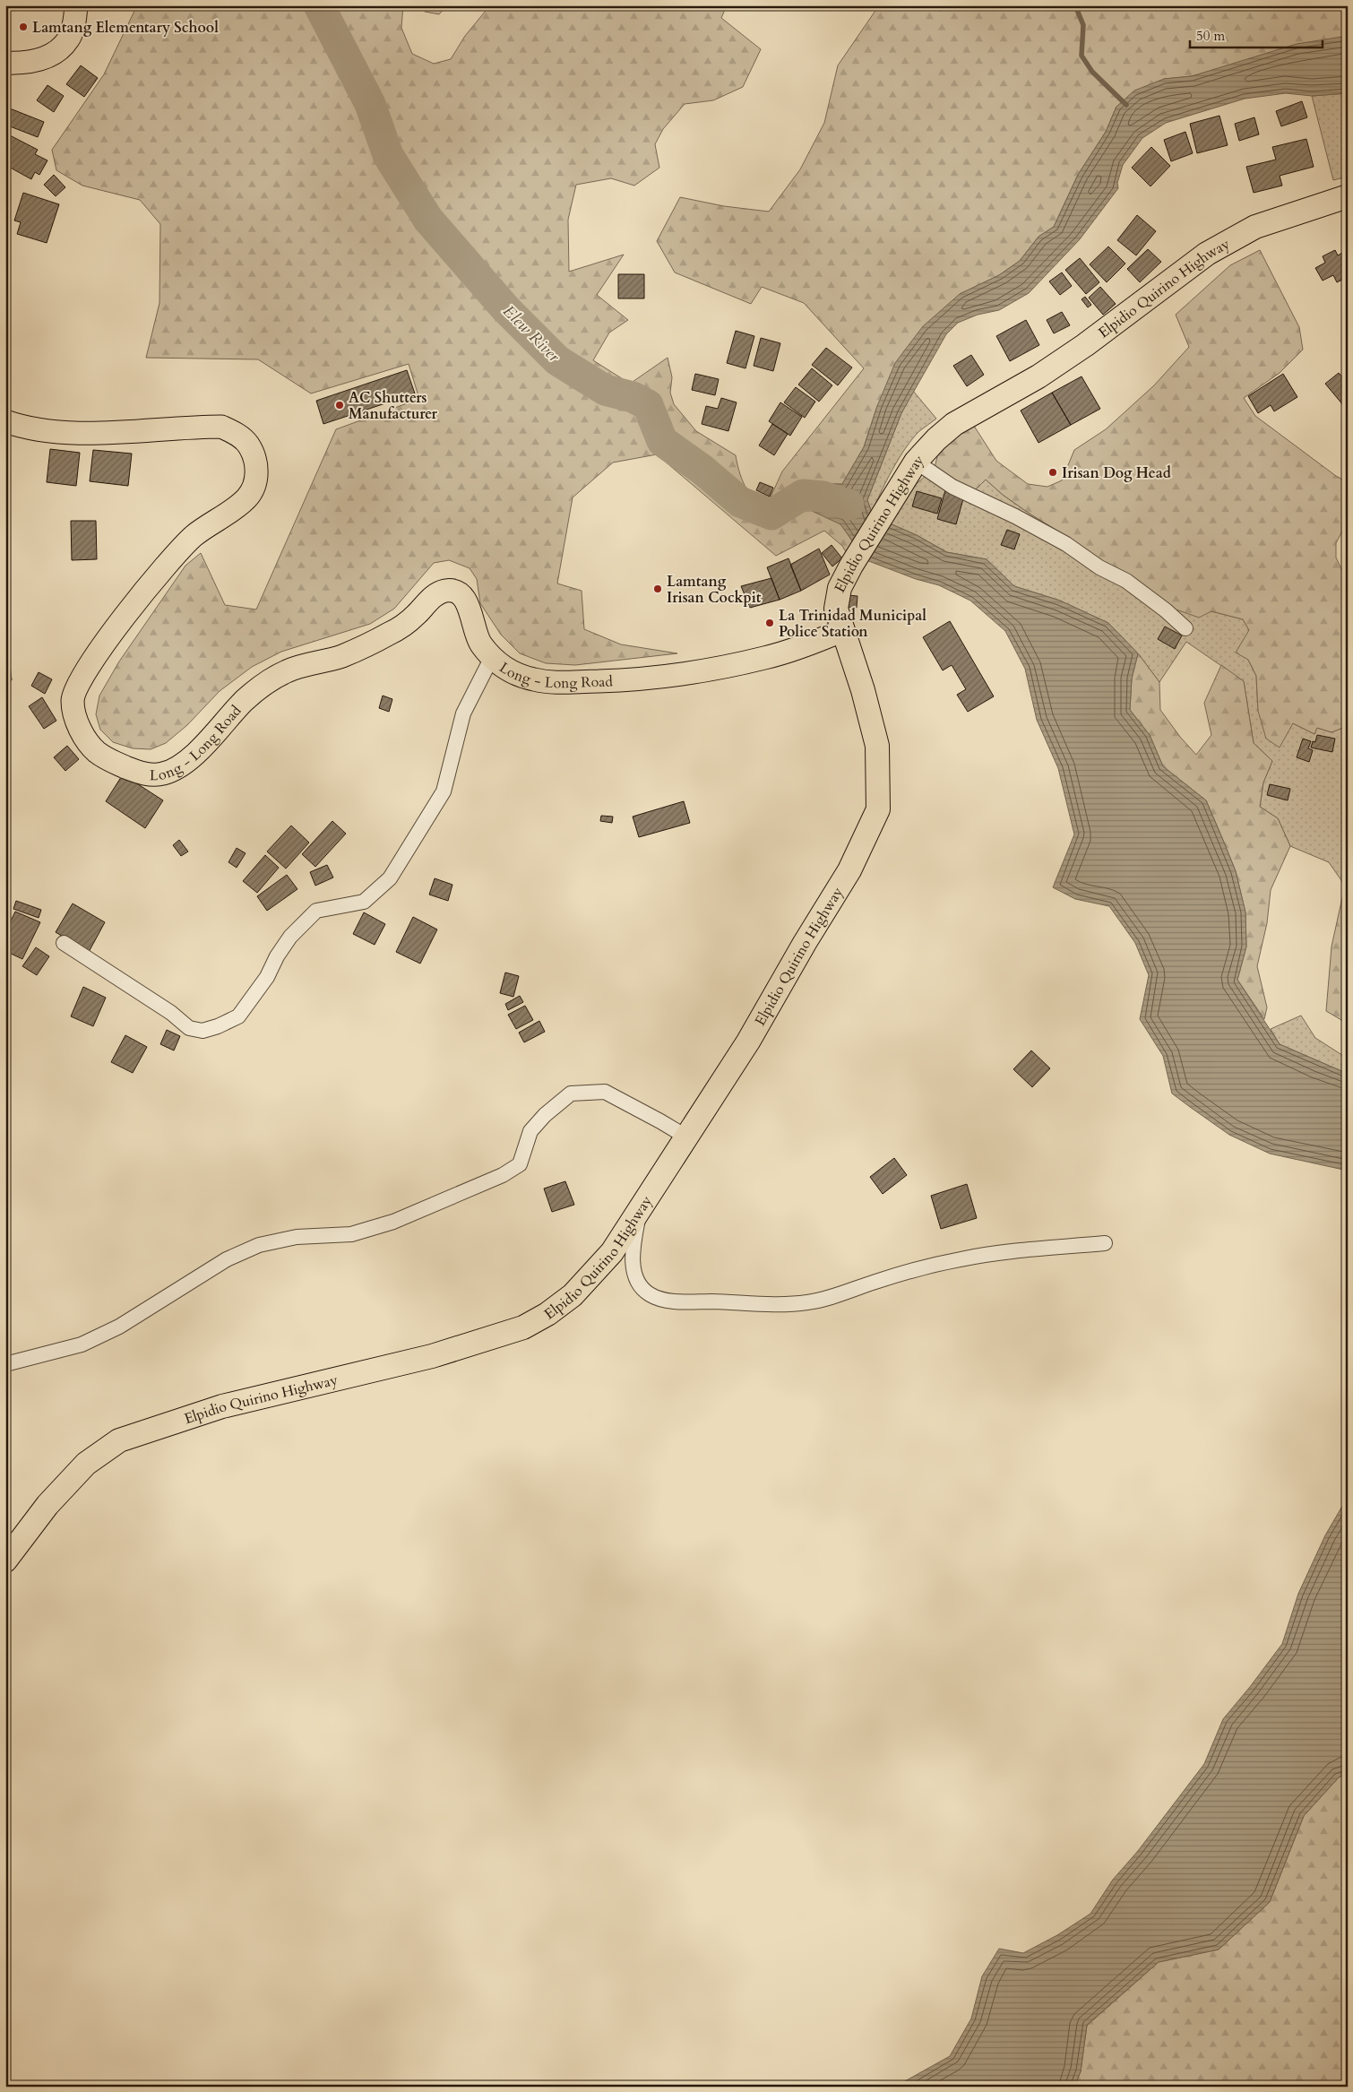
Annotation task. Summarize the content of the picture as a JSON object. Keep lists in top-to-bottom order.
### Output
{
  "streets": {
    "highway": ["Elpidio Quirino Highway"],
    "main road": ["Long - Long Road"]
  },
  "crossings": [
    ["Elpidio Quirino Highway", "Long - Long Road"]
  ],
  "water": ["Elew River"],
  "places": [
    "Lamtang Elementary School",
    "AC Shutters Manufacturer",
    "Irisan Dog Head",
    "Lamtang Irisan Cockpit",
    "La Trinidad Municipal Police Station"
  ],
  "scale_bar": "50 m"
}
